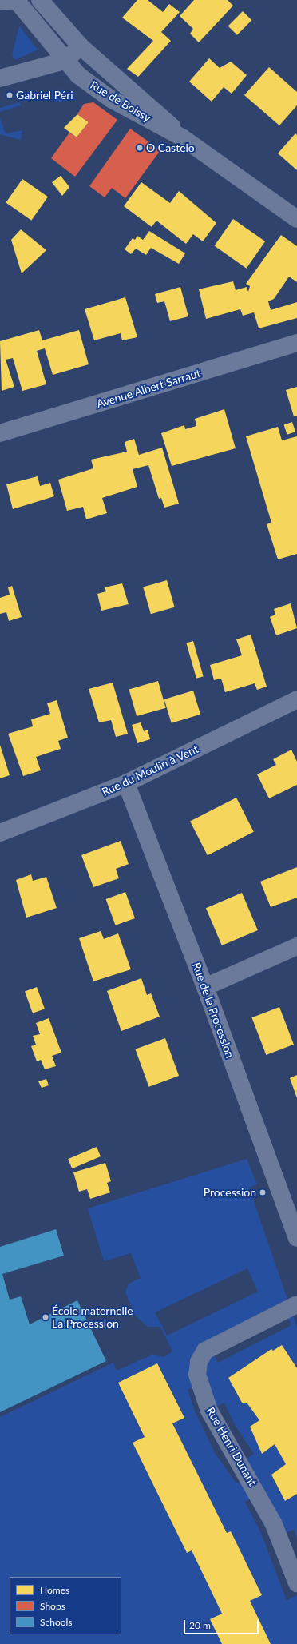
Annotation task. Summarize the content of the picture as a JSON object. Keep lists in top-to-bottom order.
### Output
{
  "streets": {
    "street": [
      "Rue de Boissy",
      "Avenue Albert Sarraut",
      "Rue du Moulin à Vent",
      "Rue de la Procession",
      "Rue Henri Dunant"
    ]
  },
  "crossings": [
    ["Rue du Moulin à Vent", "Rue de la Procession"]
  ],
  "places": [
    "Gabriel Péri",
    "O Castelo",
    "Procession",
    "École maternelle La Procession"
  ],
  "legend": ["Homes", "Shops", "Schools"],
  "scale_bar": "20 m"
}
